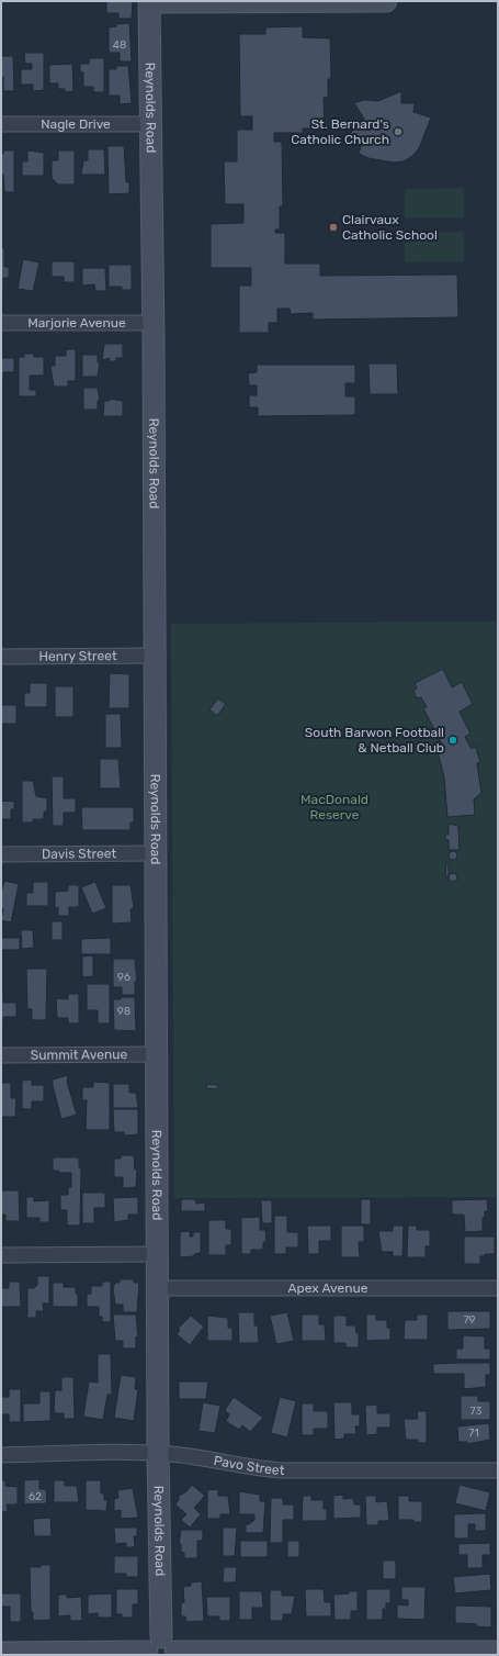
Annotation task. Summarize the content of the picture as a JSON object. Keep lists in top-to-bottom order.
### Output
{
  "streets": {
    "street": [
      "Reynolds Road",
      "Nagle Drive",
      "Marjorie Avenue",
      "Henry Street",
      "Davis Street",
      "Summit Avenue",
      "Apex Avenue",
      "Pavo Street"
    ]
  },
  "crossings": [
    ["Reynolds Road", "Nagle Drive"],
    ["Reynolds Road", "Marjorie Avenue"],
    ["Reynolds Road", "Henry Street"],
    ["Reynolds Road", "Davis Street"],
    ["Reynolds Road", "Summit Avenue"],
    ["Reynolds Road", "Apex Avenue"],
    ["Reynolds Road", "Pavo Street"]
  ],
  "parks": ["MacDonald Reserve"],
  "places": ["St. Bernard's Catholic Church", "Clairvaux Catholic School", "South Barwon Football & Netball Club"],
  "house_numbers": [
    "48",
    "96",
    "98",
    "79",
    "73",
    "71",
    "62"
  ]
}
